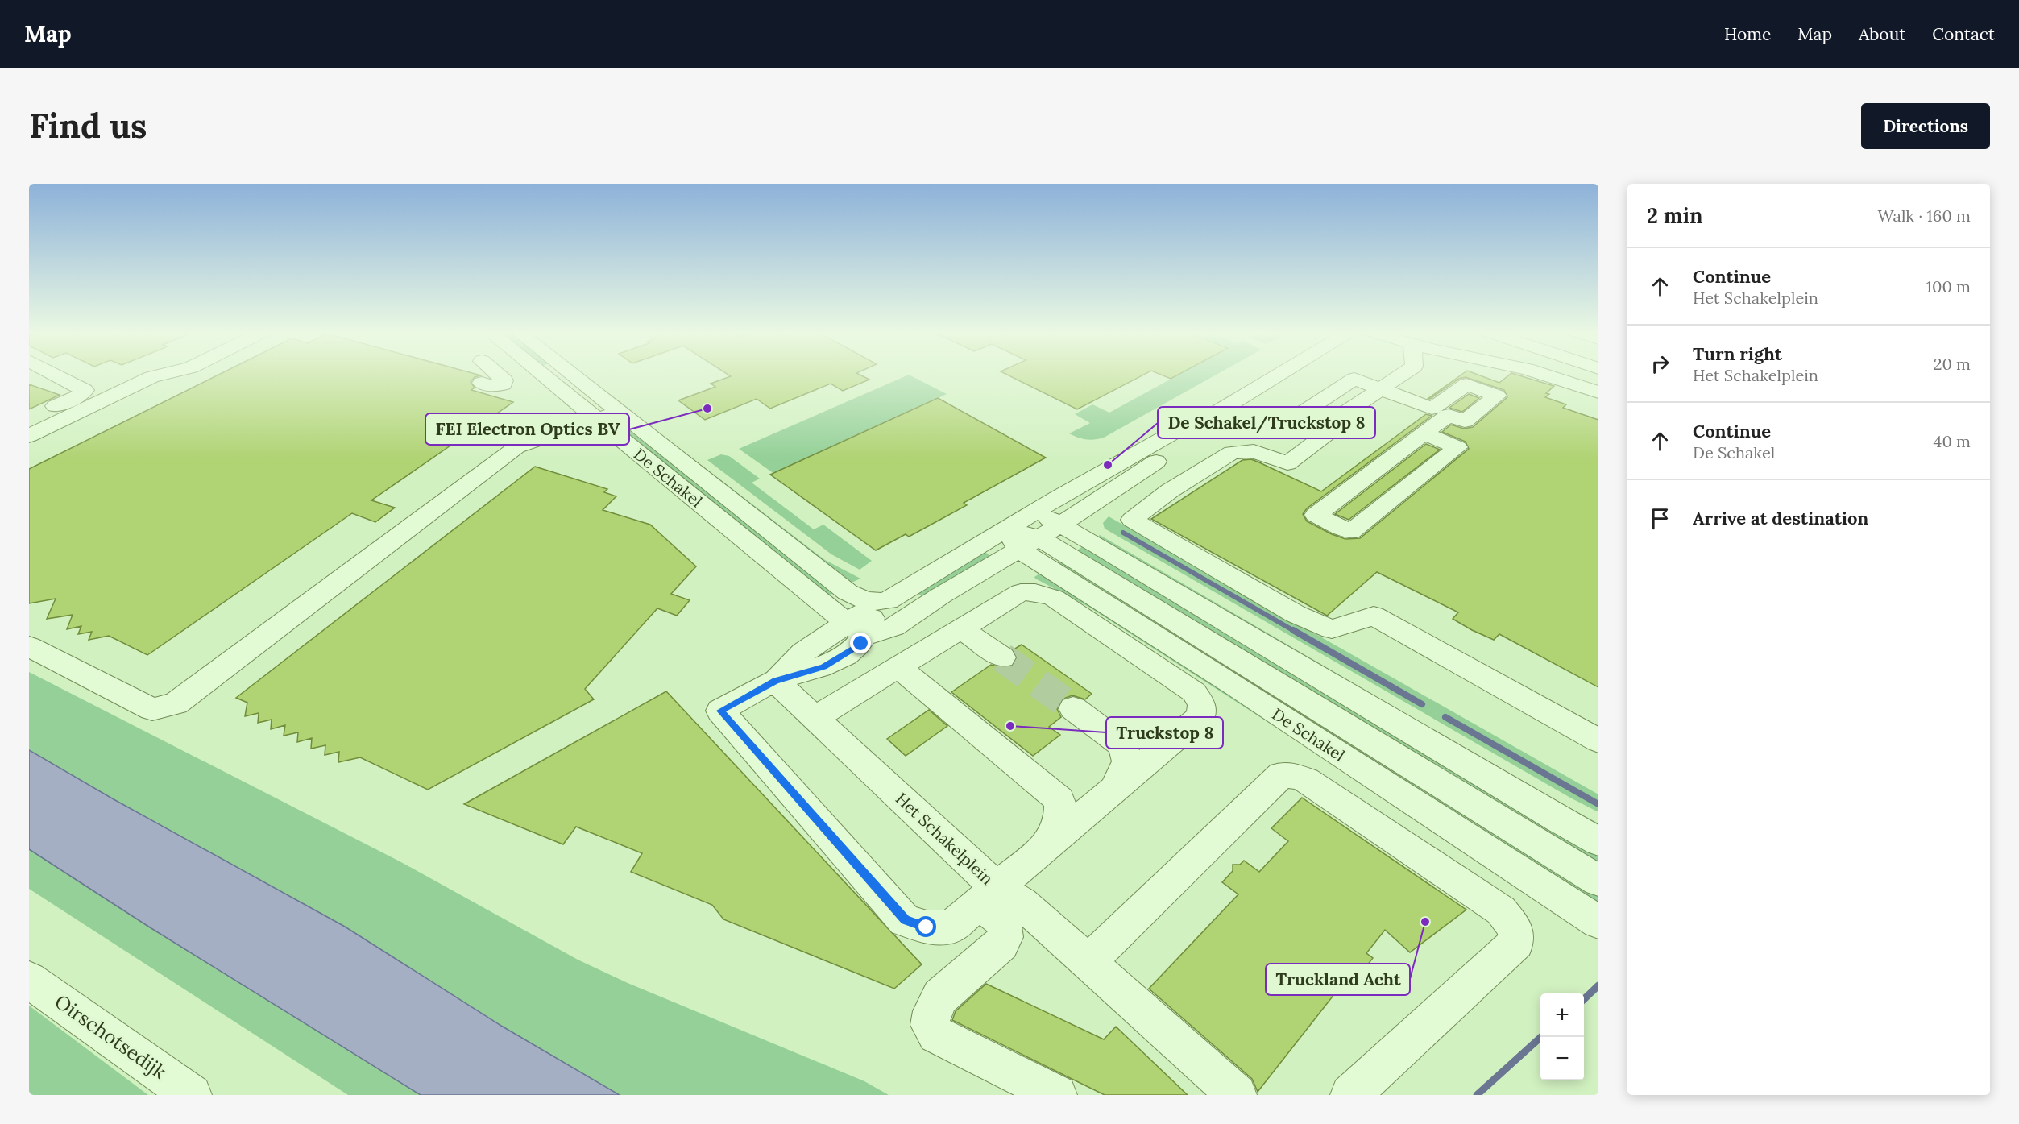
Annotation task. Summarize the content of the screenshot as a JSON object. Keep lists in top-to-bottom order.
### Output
{
  "streets": {
    "street": ["De Schakel", "Het Schakelplein", "Oirschotsedijk"]
  },
  "places": [
    "FEI Electron Optics BV",
    "De Schakel/Truckstop 8",
    "Truckstop 8",
    "Truckland Acht"
  ],
  "page": {
    "header": "Map",
    "nav": [
      "Home",
      "Map",
      "About",
      "Contact"
    ],
    "buttons": "Directions",
    "title": "Find us",
    "heading": ["2 min", "Walk · 160 m"],
    "list": [
      ["Continue", "Het Schakelplein", "100 m"],
      ["Turn right", "Het Schakelplein", "20 m"],
      ["Continue", "De Schakel", "40 m"],
      "Arrive at destination"
    ],
    "map_buttons": ["+", "−"]
  }
}
